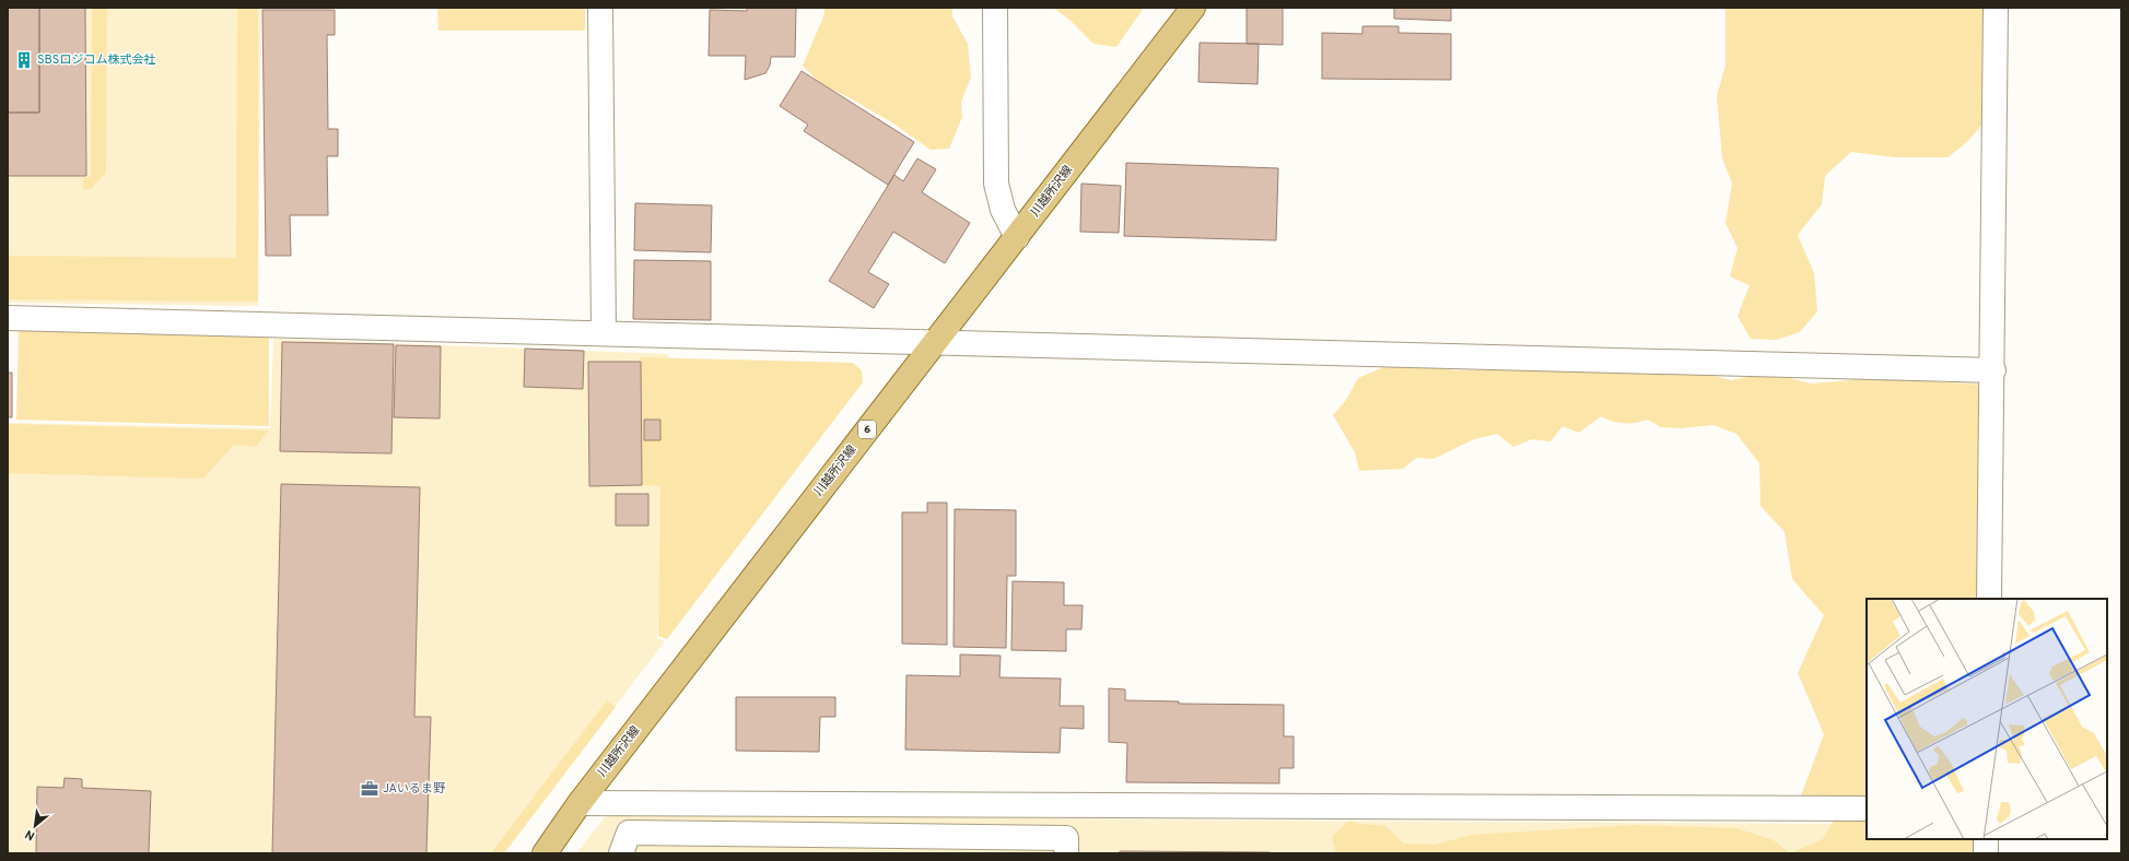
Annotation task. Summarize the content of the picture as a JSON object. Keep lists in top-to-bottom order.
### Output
{
  "streets": {
    "main road": ["川越所沢線", "6"]
  },
  "places": {
    "building": ["SBSロジコム株式会社"],
    "office": ["JAいるま野"]
  },
  "north": "bottom left"
}
